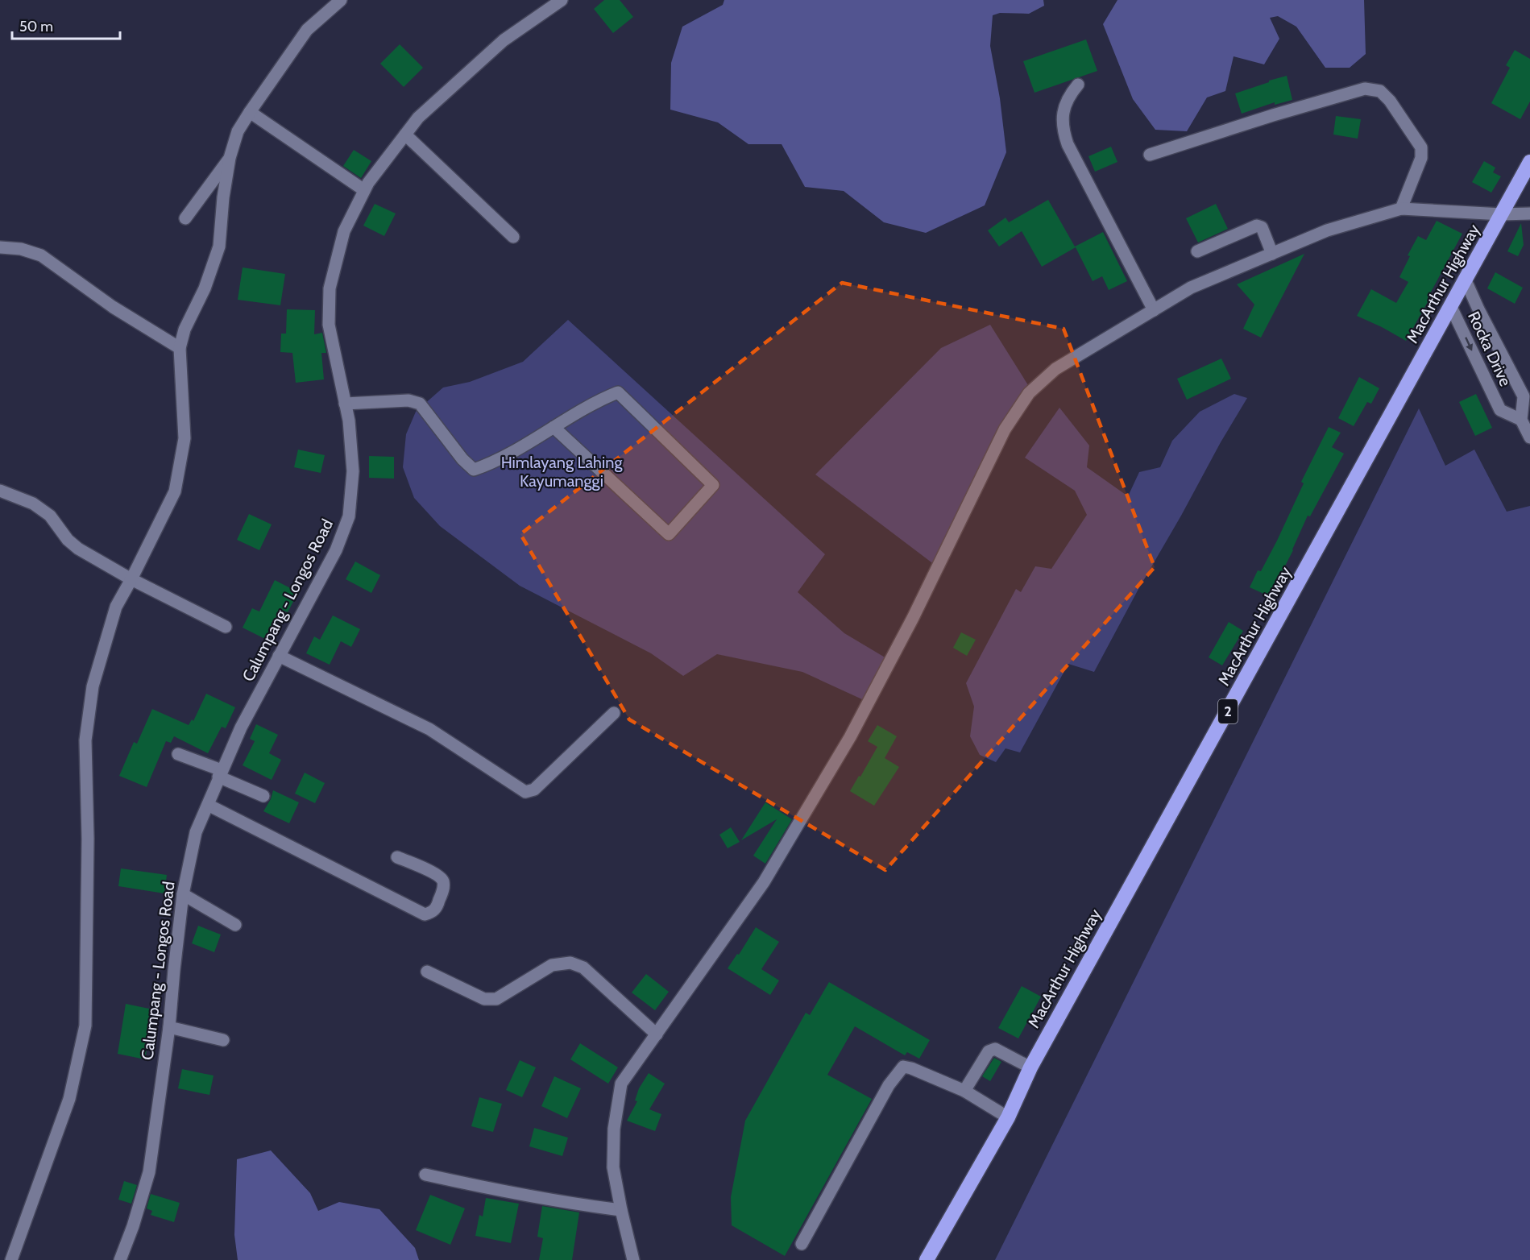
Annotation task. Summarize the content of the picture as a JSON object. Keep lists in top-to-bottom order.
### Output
{
  "streets": {
    "highway": ["MacArthur Highway", "2"],
    "street": ["Rocka Drive", "Calumpang - Longos Road"]
  },
  "crossings": [
    ["MacArthur Highway", "Rocka Drive"]
  ],
  "parks": ["Himlayang Lahing Kayumanggi"],
  "scale_bar": "50 m"
}
